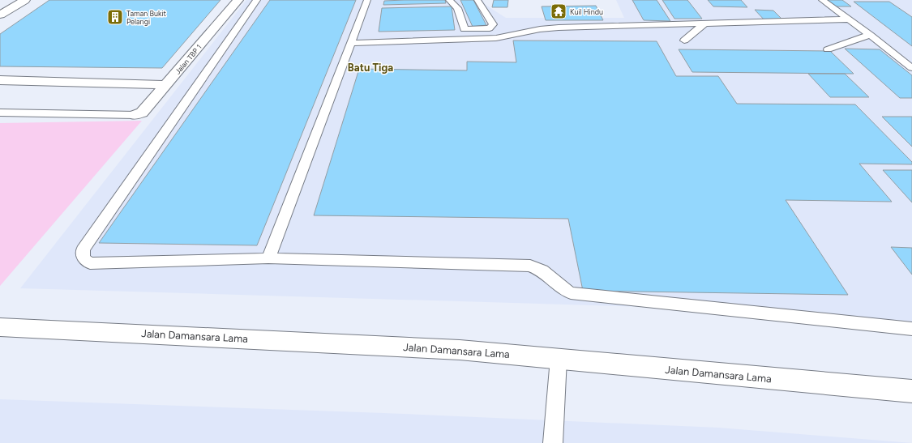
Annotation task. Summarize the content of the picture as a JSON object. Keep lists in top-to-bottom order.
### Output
{
  "streets": {
    "street": ["Jalan TBP 1", "Jalan Damansara Lama"]
  },
  "districts": ["Batu Tiga"],
  "places": {
    "temple": ["Kuil Hindu"],
    "building": ["Taman Bukit Pelangi"]
  }
}
